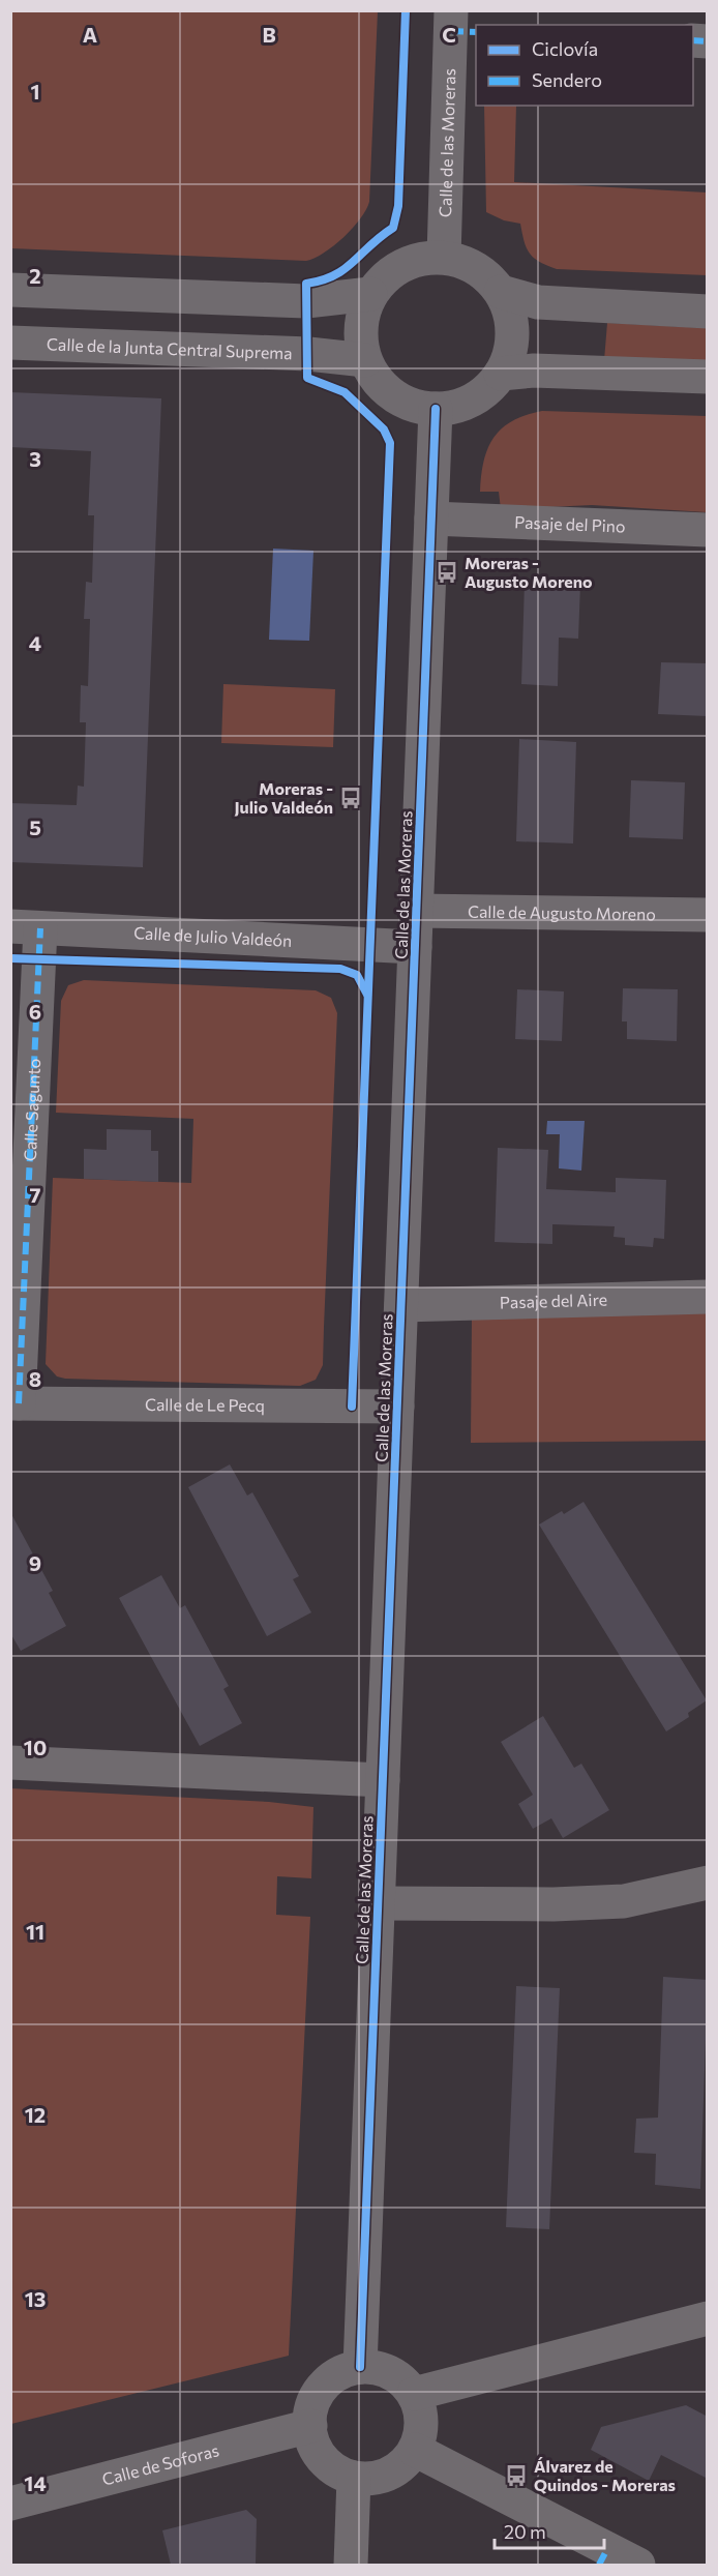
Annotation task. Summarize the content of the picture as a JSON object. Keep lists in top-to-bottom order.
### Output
{
  "streets": {
    "street": [
      "Calle de las Moreras",
      "Calle de la Junta Central Suprema",
      "Pasaje del Pino",
      "Calle de Augusto Moreno",
      "Calle de Julio Valdeón",
      "Calle Sagunto",
      "Pasaje del Aire",
      "Calle de Le Pecq",
      "Calle de Soforas"
    ]
  },
  "crossings": [
    ["Calle de las Moreras", "Calle de la Junta Central Suprema"],
    ["Calle de las Moreras", "Pasaje del Pino"],
    ["Calle de las Moreras", "Calle de Augusto Moreno"],
    ["Calle de las Moreras", "Calle de Julio Valdeón"],
    ["Calle de las Moreras", "Pasaje del Aire"],
    ["Calle de las Moreras", "Calle de Le Pecq"],
    ["Calle de las Moreras", "Calle de Soforas"],
    ["Calle de Julio Valdeón", "Calle Sagunto"],
    ["Calle Sagunto", "Calle de Le Pecq"]
  ],
  "places": {
    "bus stop": ["Moreras - Augusto Moreno", "Moreras - Julio Valdeón", "Álvarez de Quindos - Moreras"]
  },
  "legend": ["Ciclovía", "Sendero"],
  "scale_bar": "20 m",
  "grid": {
    "columns": ["A", "B", "C"],
    "rows": [
      "1",
      "2",
      "3",
      "4",
      "5",
      "6",
      "7",
      "8",
      "9",
      "10",
      "11",
      "12",
      "13",
      "14"
    ]
  }
}
